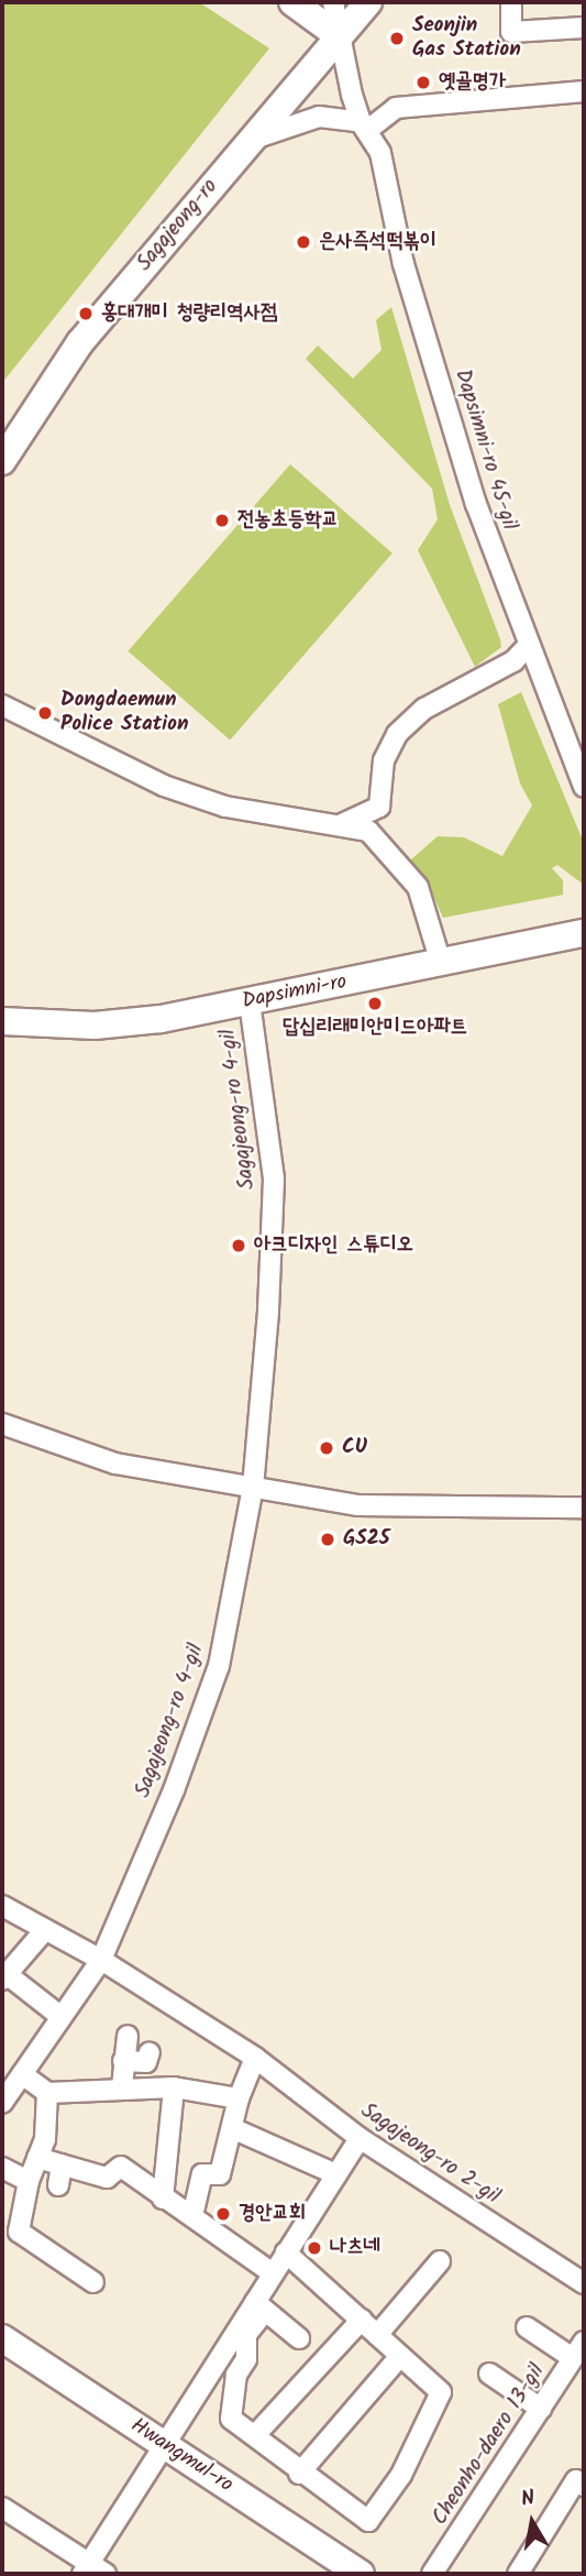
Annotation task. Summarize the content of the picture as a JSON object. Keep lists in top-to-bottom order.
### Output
{
  "streets": {
    "main road": ["Sagajeong-ro", "Dapsimni-ro", "Hwangmul-ro"],
    "street": [
      "Dapsimni-ro 45-gil",
      "Sagajeong-ro 4-gil",
      "Sagajeong-ro 2-gil",
      "Cheonho-daero 13-gil"
    ]
  },
  "crossings": [
    ["Sagajeong-ro", "Dapsimni-ro 45-gil"],
    ["Dapsimni-ro", "Sagajeong-ro 4-gil"],
    ["Sagajeong-ro 4-gil", "Sagajeong-ro 2-gil"]
  ],
  "places": [
    "Seonjin Gas Station",
    "옛골명가",
    "은사즉석떡볶이",
    "홍대개미 청량리역사점",
    "전농초등학교",
    "Dongdaemun Police Station",
    "답십리래미안미드아파트",
    "아크디자인 스튜디오",
    "CU",
    "GS25",
    "경안교회",
    "나츠네"
  ],
  "north": "top"
}
